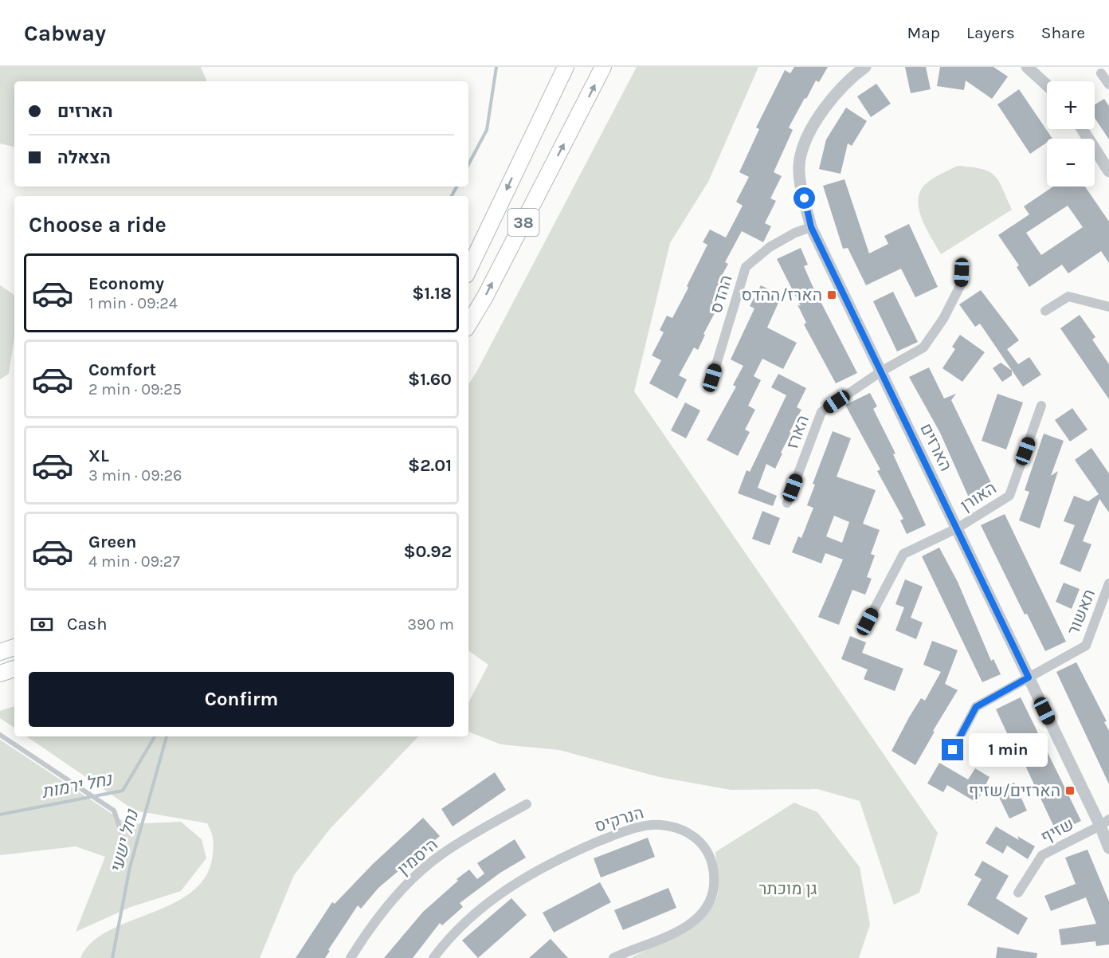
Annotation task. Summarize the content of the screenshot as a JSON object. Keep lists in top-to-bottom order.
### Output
{
  "streets": {
    "highway": ["38"],
    "street": [
      "ההדס",
      "הארז",
      "הארזים",
      "האורן",
      "תאשור",
      "הנרקיס",
      "שזיף",
      "היסמין"
    ]
  },
  "crossings": [
    ["ההדס", "הארזים"],
    ["הארז", "הארזים"],
    ["הארזים", "האורן"],
    ["הארזים", "תאשור"],
    ["הארזים", "שזיף"]
  ],
  "water": ["נחל ירמות", "נחל ישעי"],
  "parks": ["גן מוכתר"],
  "places": {
    "transit": ["הארז/ההדס", "הארזים/שזיף"]
  },
  "page": {
    "header": "Cabway",
    "nav": ["Map", "Layers", "Share"],
    "map_buttons": ["+", "−"],
    "banner": ["הארזים", "הצאלה"],
    "heading": "Choose a ride",
    "list": [
      {
        "name": "Economy",
        "note": "1 min · 09:24",
        "value": "$1.18"
      },
      {
        "name": "Comfort",
        "note": "2 min · 09:25",
        "value": "$1.60"
      },
      {
        "name": "XL",
        "note": "3 min · 09:26",
        "value": "$2.01"
      },
      {
        "name": "Green",
        "note": "4 min · 09:27",
        "value": "$0.92"
      }
    ],
    "pay": ["Cash", "390 m"],
    "buttons": "Confirm",
    "bubble": "1 min"
  }
}
